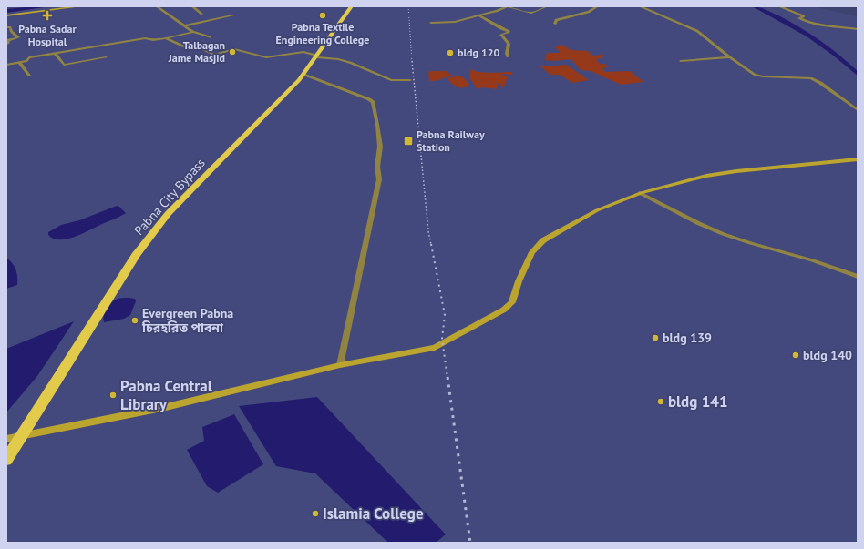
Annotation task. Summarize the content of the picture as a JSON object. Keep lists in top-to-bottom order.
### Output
{
  "streets": {
    "highway": ["Pabna City Bypass"]
  },
  "places": {
    "health": ["Pabna Sadar Hospital"],
    "other": [
      "Pabna Textile Engineering College",
      "Talbagan Jame Masjid",
      "bldg 120",
      "Evergreen Pabna চিরহরিত পাবনা",
      "bldg 139",
      "bldg 140",
      "Pabna Central Library",
      "bldg 141",
      "Islamia College"
    ],
    "transit": ["Pabna Railway Station"]
  }
}
